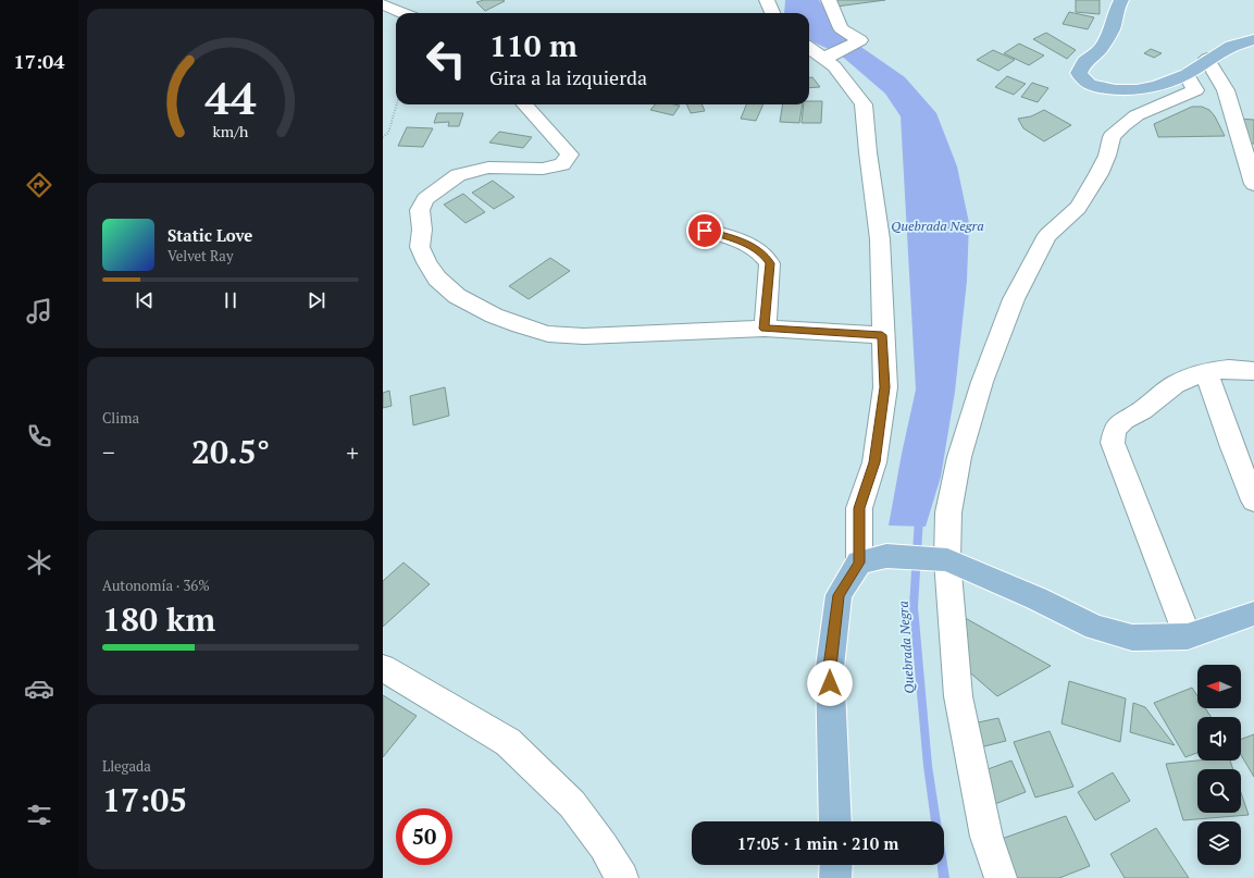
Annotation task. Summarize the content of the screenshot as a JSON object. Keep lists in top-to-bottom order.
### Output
{
  "water": ["Quebrada Negra"],
  "north": "left",
  "page": {
    "tabs": "17:04",
    "turn": ["110 m", "Gira a la izquierda"],
    "song": ["Static Love", "Velvet Ray"],
    "tile": [
      "Clima",
      ["Autonomía · 36%", "180 km"],
      ["Llegada", "17:05"]
    ],
    "heat": ["−", "20.5°", "+"],
    "limit": "50",
    "trip": "17:05 · 1 min · 210 m",
    "gauge": ["44", "km/h"]
  }
}
